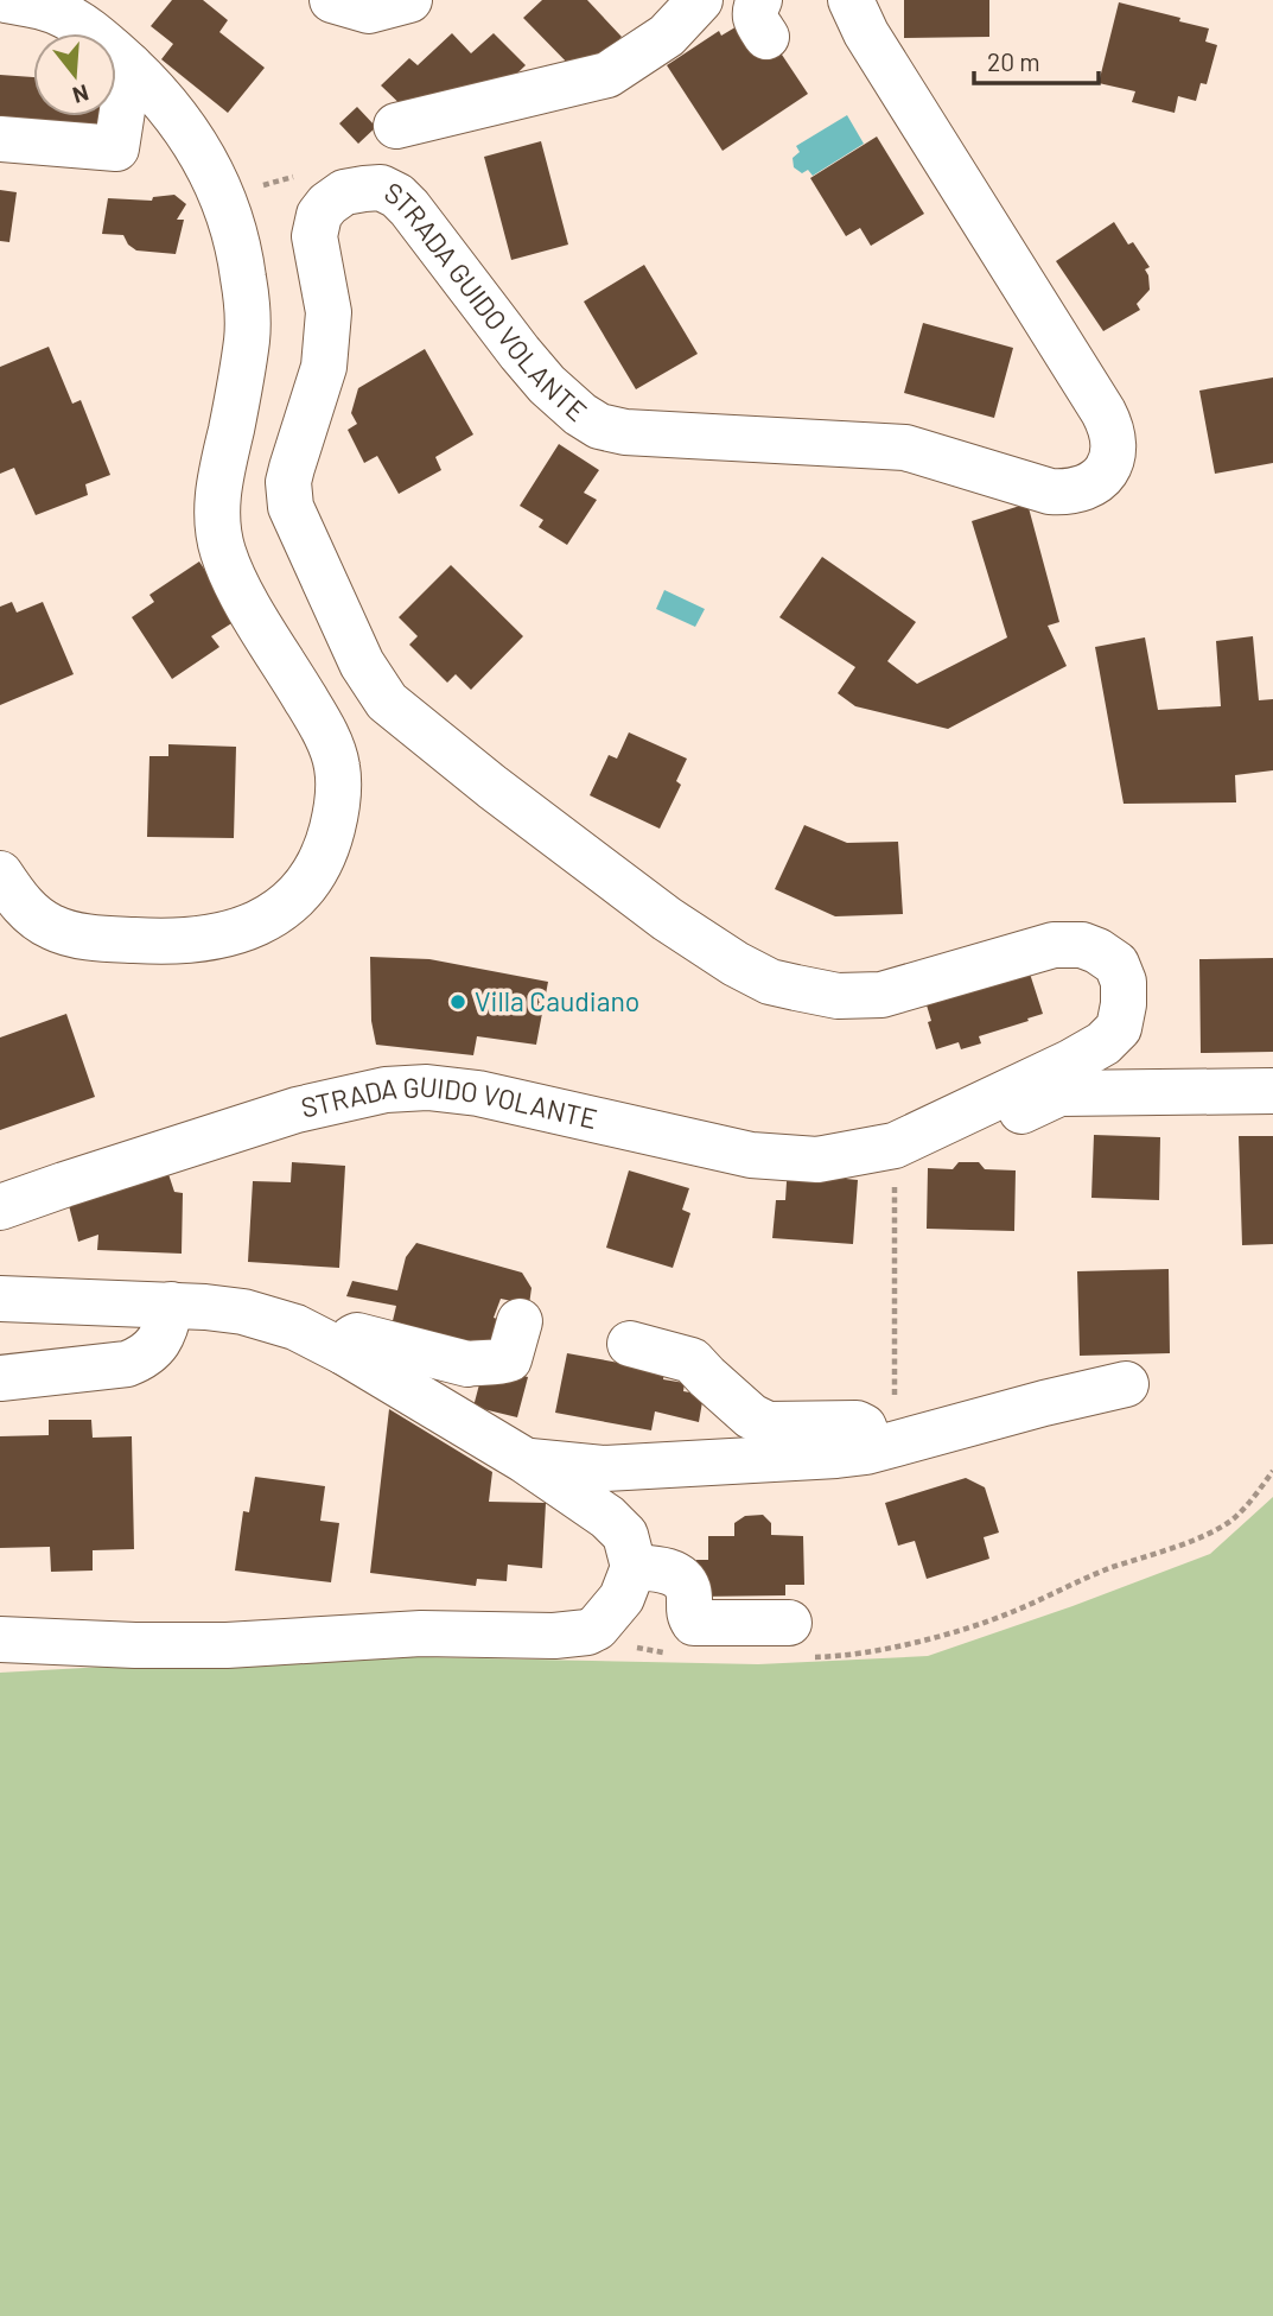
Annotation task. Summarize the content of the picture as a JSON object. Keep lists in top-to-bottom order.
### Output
{
  "streets": {
    "street": ["STRADA GUIDO VOLANTE"]
  },
  "places": ["Villa Caudiano"],
  "scale_bar": "20 m",
  "north": "bottom"
}
